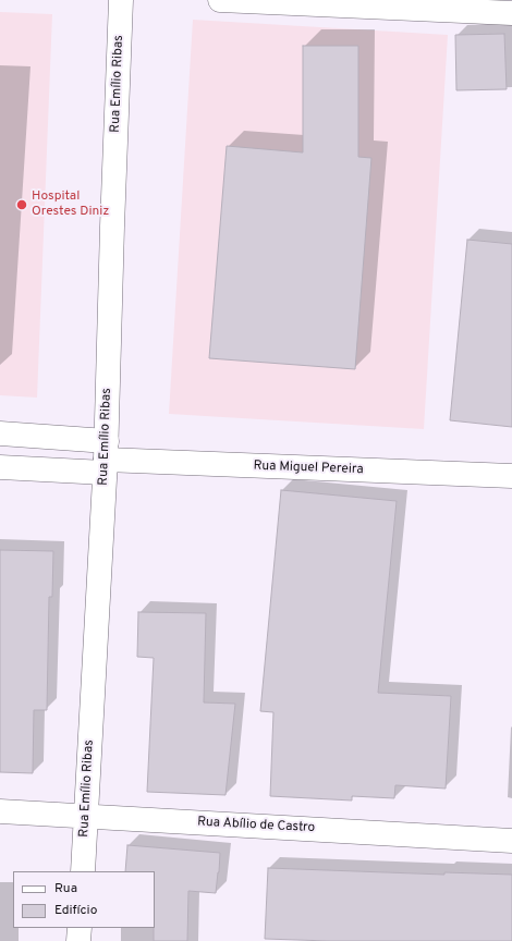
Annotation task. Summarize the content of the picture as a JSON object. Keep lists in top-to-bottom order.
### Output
{
  "streets": {
    "street": ["Rua Emílio Ribas", "Rua Miguel Pereira", "Rua Abílio de Castro"]
  },
  "crossings": [
    ["Rua Emílio Ribas", "Rua Miguel Pereira"],
    ["Rua Emílio Ribas", "Rua Abílio de Castro"]
  ],
  "places": ["Hospital Orestes Diniz"],
  "legend": ["Rua", "Edifício"]
}
